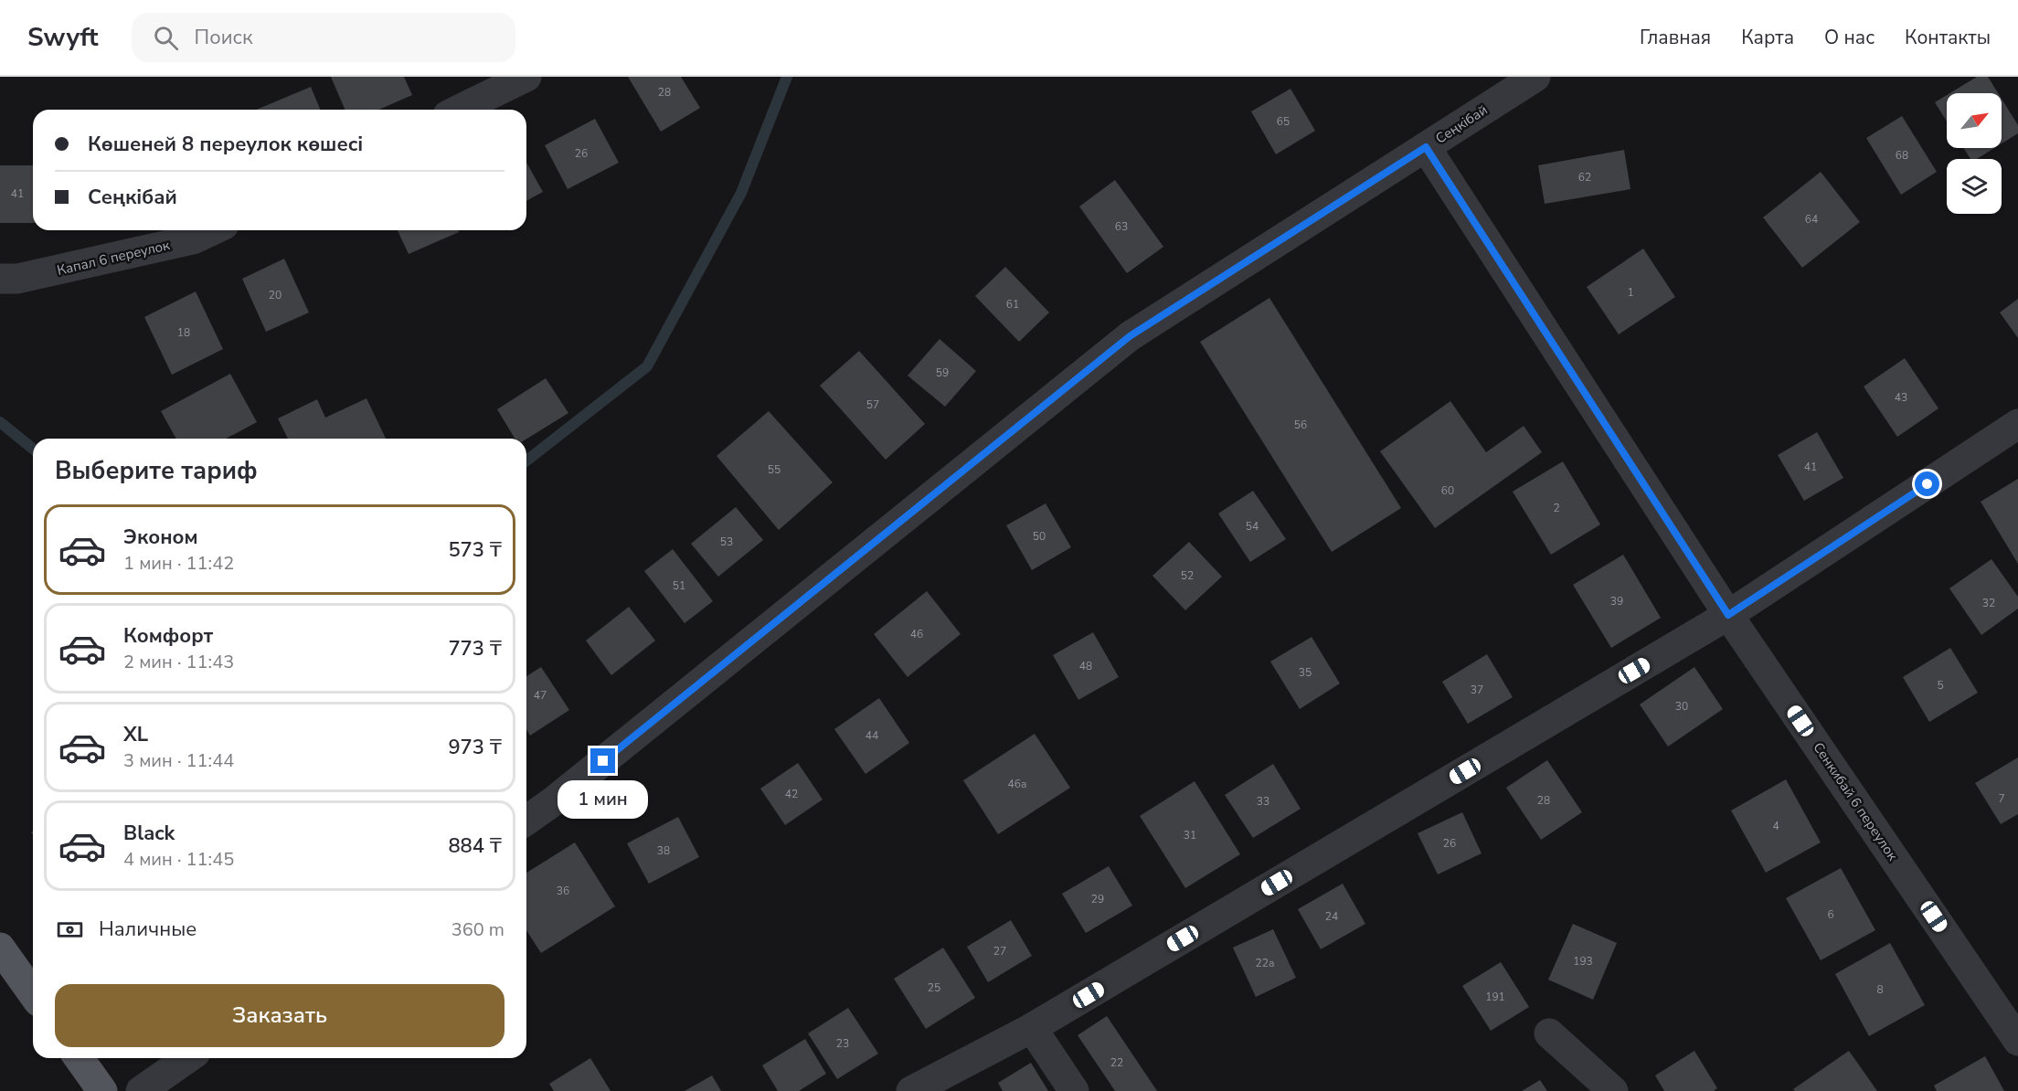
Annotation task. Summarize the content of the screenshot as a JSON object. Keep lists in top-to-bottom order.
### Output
{
  "streets": {
    "street": ["Сеңкібай", "Капал 6 переулок", "Сенкибай 6 переулок"]
  },
  "crossings": [
    ["Сеңкібай", "Сенкибай 6 переулок"]
  ],
  "house_numbers": [
    "28",
    "65",
    "26",
    "68",
    "62",
    "41",
    "64",
    "63",
    "1",
    "20",
    "61",
    "18",
    "59",
    "43",
    "57",
    "56",
    "41",
    "55",
    "60",
    "2",
    "54",
    "50",
    "53",
    "52",
    "51",
    "39",
    "32",
    "46",
    "48",
    "35",
    "5",
    "37",
    "47",
    "30",
    "44",
    "46а",
    "42",
    "7",
    "28",
    "33",
    "4",
    "31",
    "26",
    "38",
    "36",
    "29",
    "6",
    "24",
    "27",
    "193",
    "22а",
    "25",
    "8",
    "191",
    "23",
    "22"
  ],
  "north": "top right",
  "page": {
    "header": "Swyft",
    "search": "Поиск",
    "nav": [
      "Главная",
      "Карта",
      "О нас",
      "Контакты"
    ],
    "banner": ["Көшеней 8 переулок көшесі", "Сеңкібай"],
    "heading": "Выберите тариф",
    "list": [
      {
        "name": "Эконом",
        "note": "1 мин · 11:42",
        "value": "573 ₸"
      },
      {
        "name": "Комфорт",
        "note": "2 мин · 11:43",
        "value": "773 ₸"
      },
      {
        "name": "XL",
        "note": "3 мин · 11:44",
        "value": "973 ₸"
      },
      {
        "name": "Black",
        "note": "4 мин · 11:45",
        "value": "884 ₸"
      }
    ],
    "bubble": "1 мин",
    "pay": ["Наличные", "360 m"],
    "buttons": "Заказать"
  }
}
